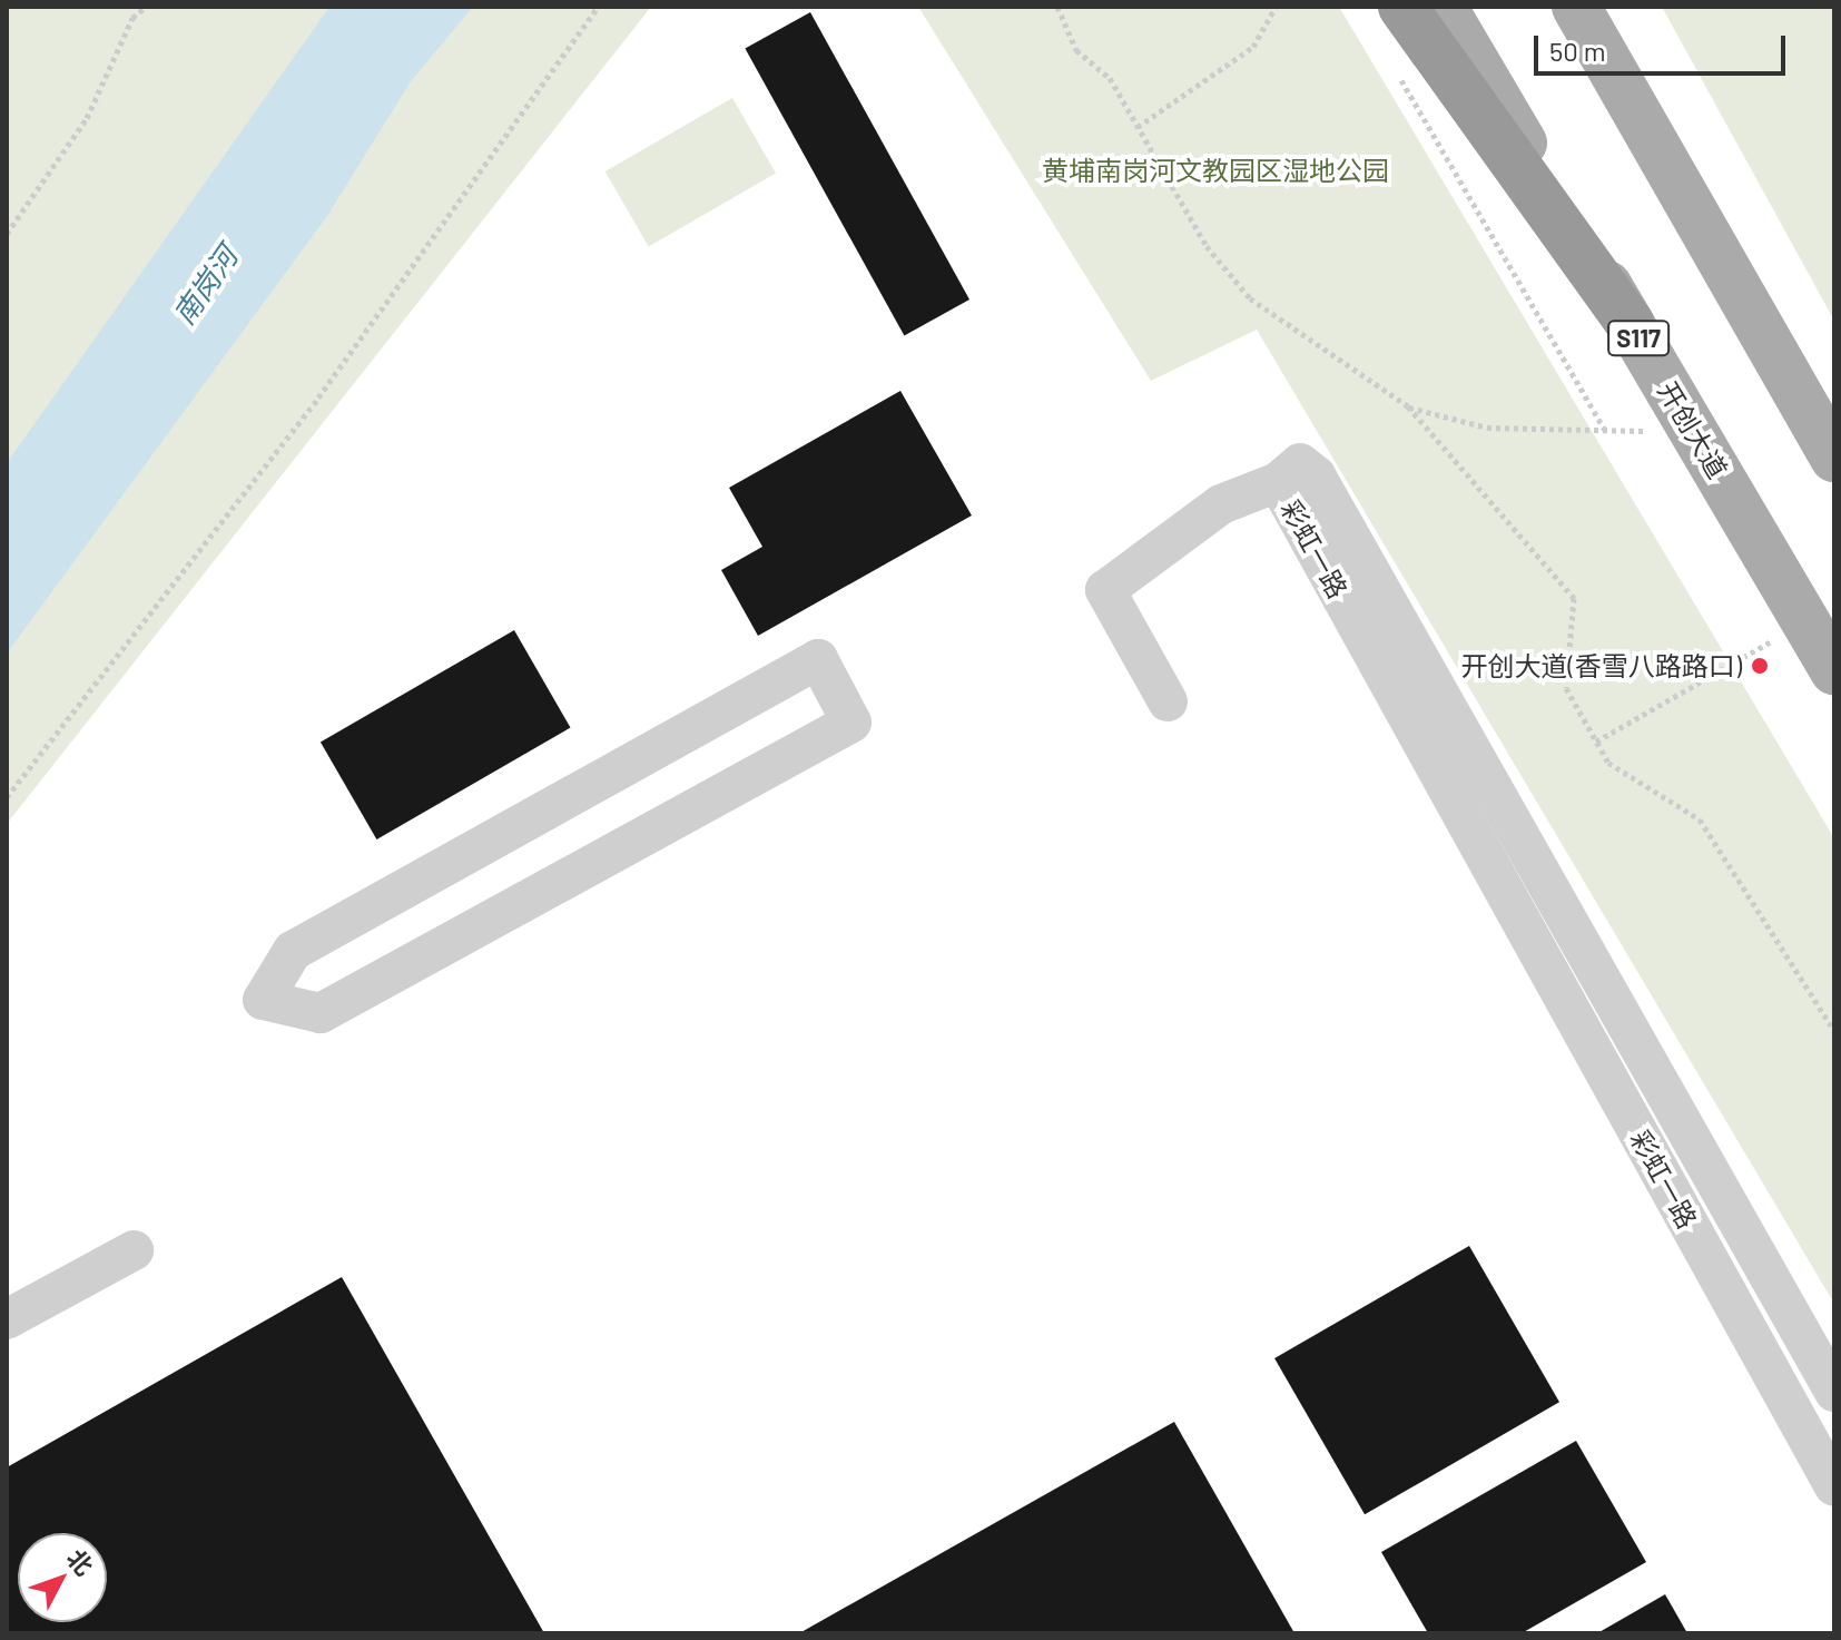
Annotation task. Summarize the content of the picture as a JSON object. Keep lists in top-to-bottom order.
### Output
{
  "streets": {
    "main road": ["S117", "开创大道"],
    "street": ["彩虹一路"]
  },
  "water": ["南岗河"],
  "parks": ["黄埔南岗河文教园区湿地公园"],
  "places": ["开创大道(香雪八路路口)"],
  "scale_bar": "50 m",
  "north": "top right"
}
